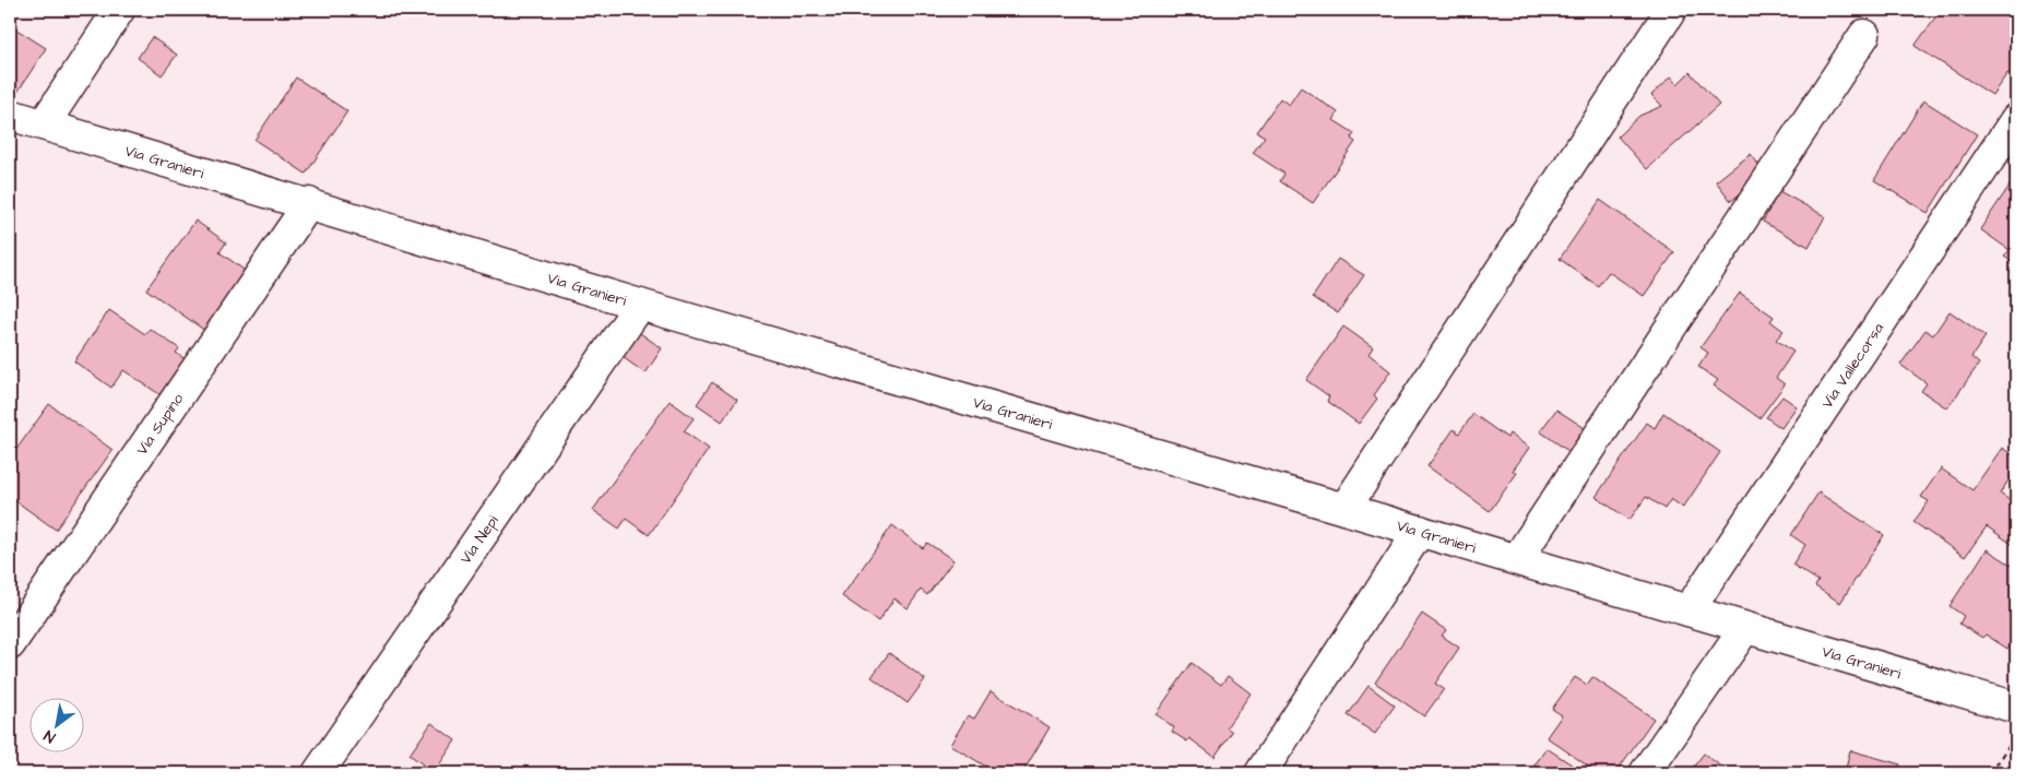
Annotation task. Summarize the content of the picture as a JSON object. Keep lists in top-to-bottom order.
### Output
{
  "streets": {
    "street": [
      "Via Granieri",
      "Via Vallecorsa",
      "Via Supino",
      "Via Nepi"
    ]
  },
  "crossings": [
    ["Via Granieri", "Via Vallecorsa"],
    ["Via Granieri", "Via Supino"],
    ["Via Granieri", "Via Nepi"]
  ],
  "north": "bottom left"
}
